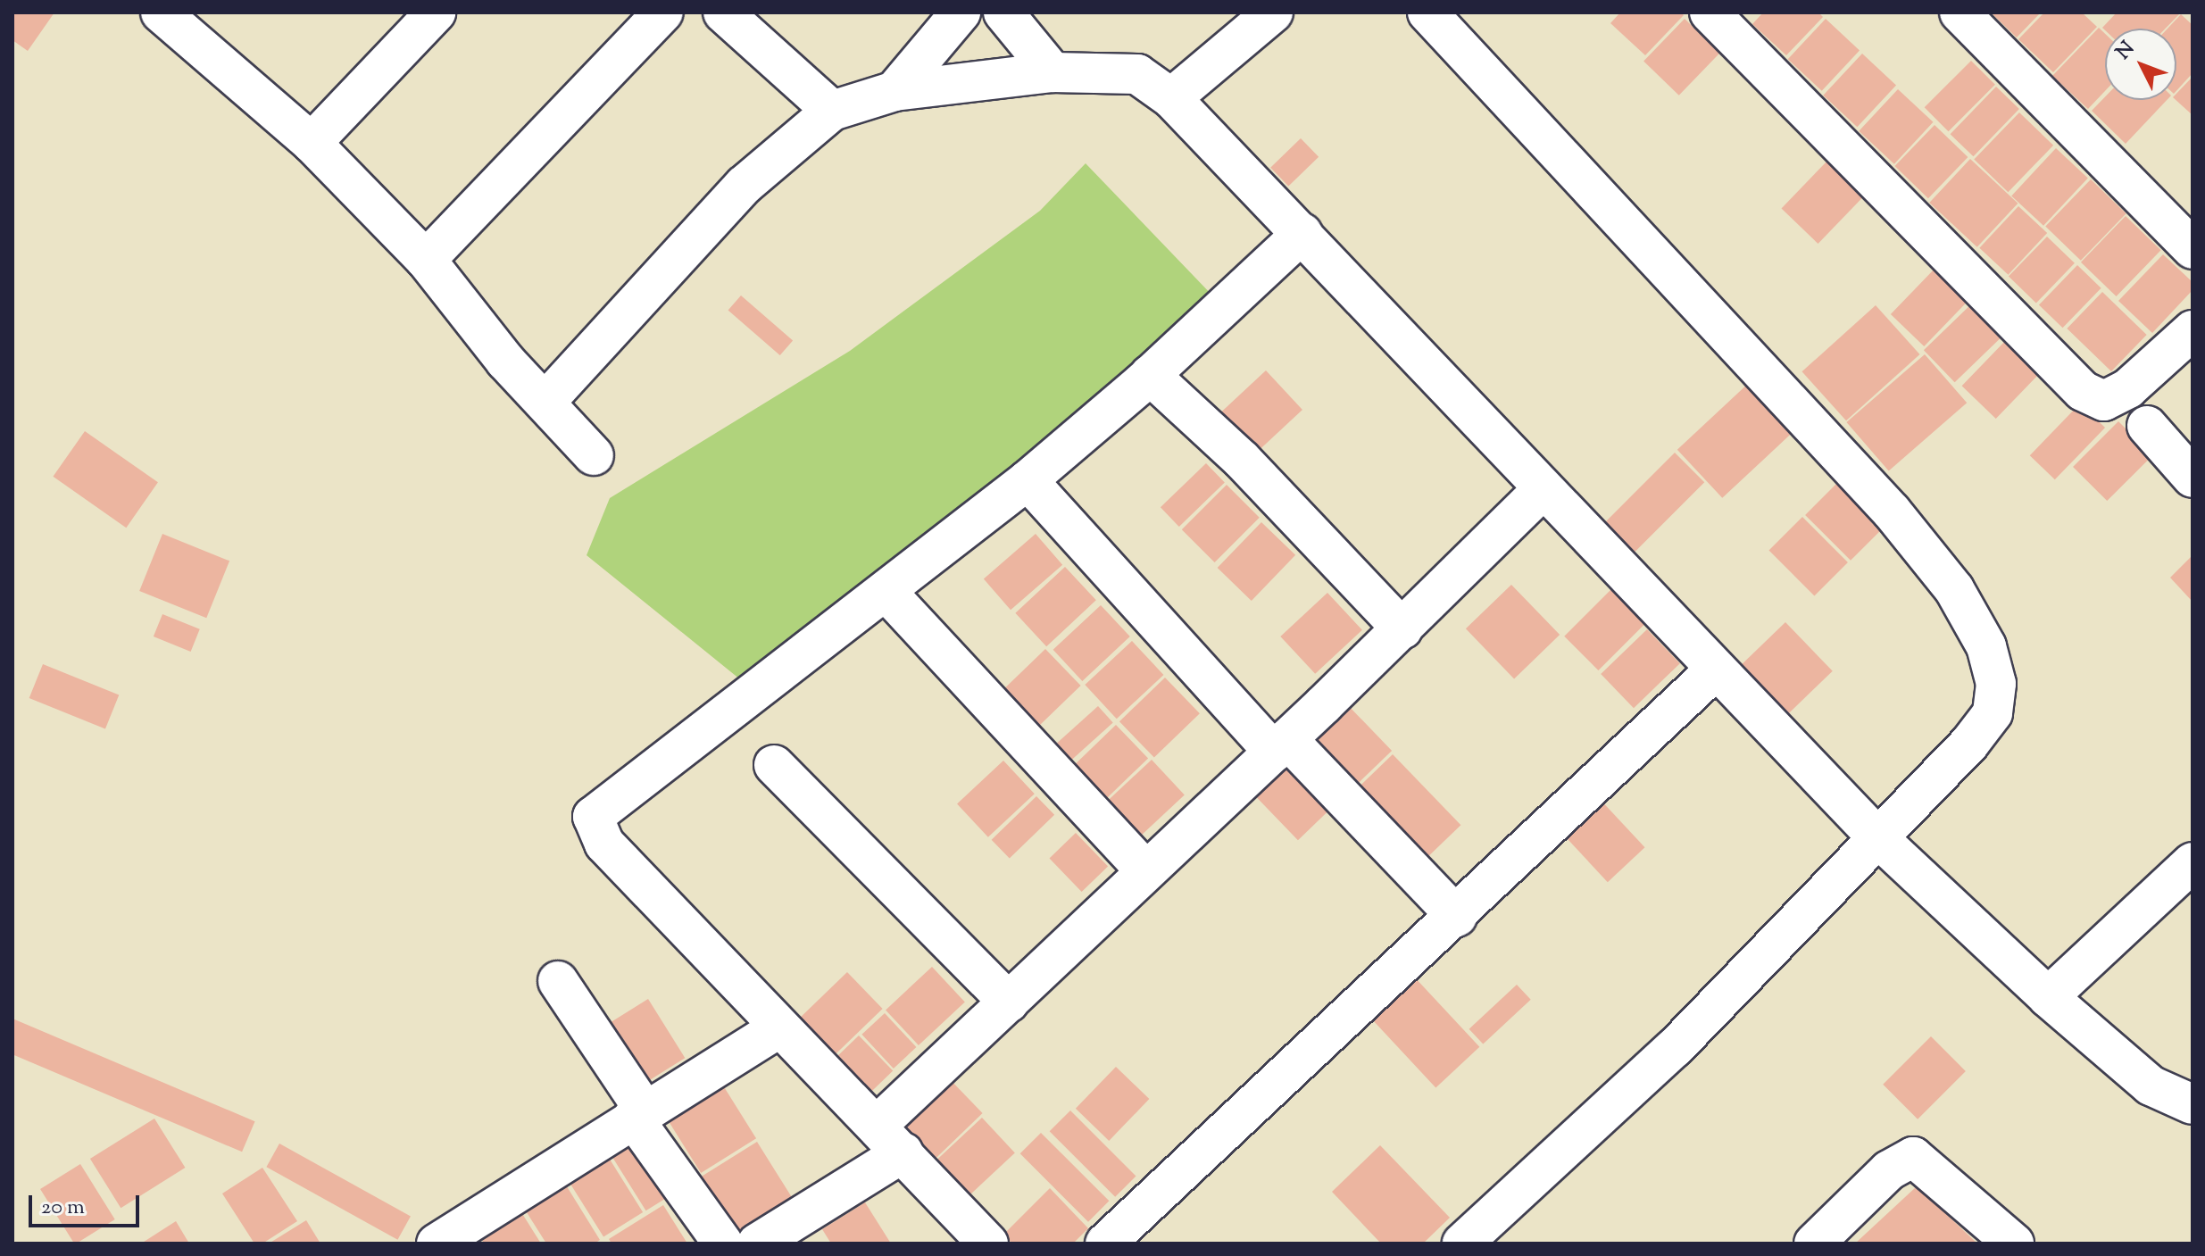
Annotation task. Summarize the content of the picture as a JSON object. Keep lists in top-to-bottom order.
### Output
{
  "scale_bar": "20 m",
  "north": "top left"
}
